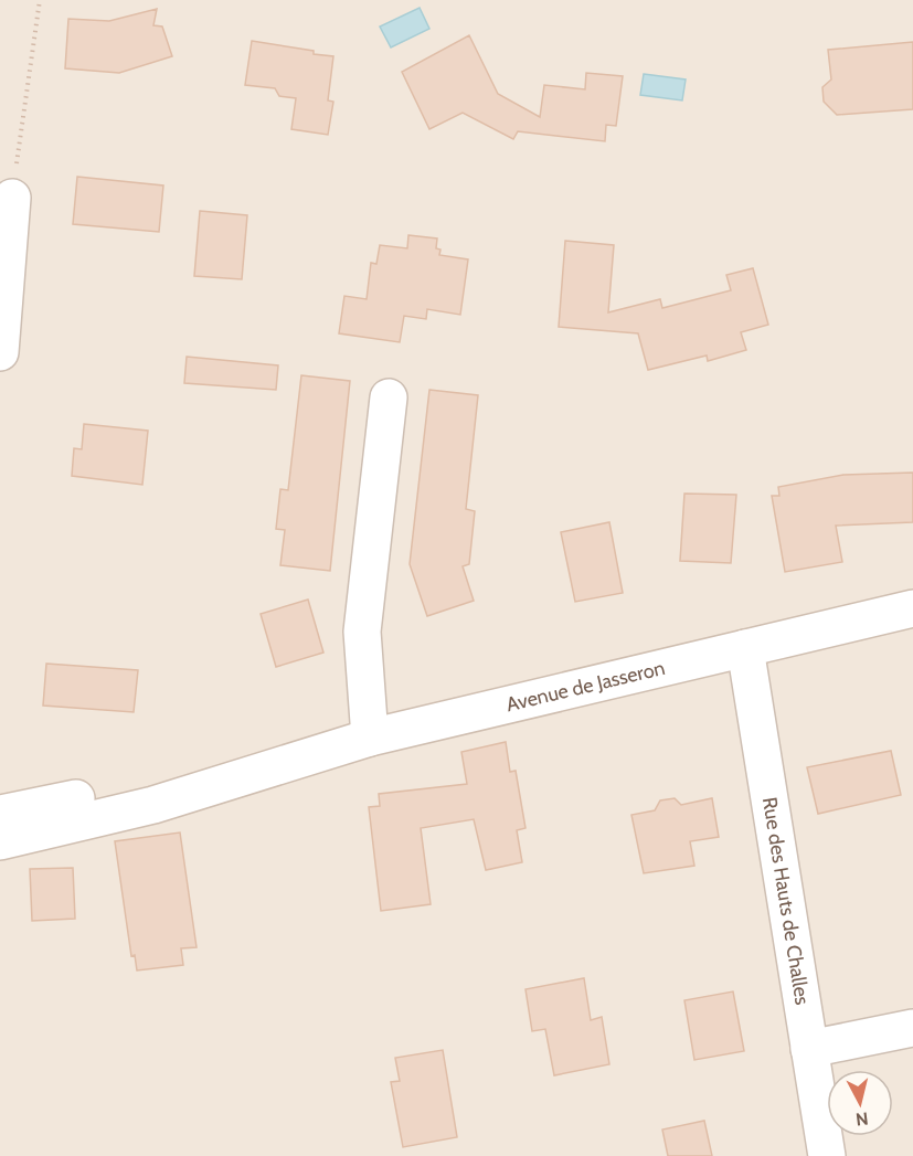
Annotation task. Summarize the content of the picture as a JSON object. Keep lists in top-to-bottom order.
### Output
{
  "streets": {
    "main road": ["Avenue de Jasseron", "Rue des Hauts de Challes"]
  },
  "crossings": [
    ["Avenue de Jasseron", "Rue des Hauts de Challes"]
  ],
  "north": "bottom"
}
